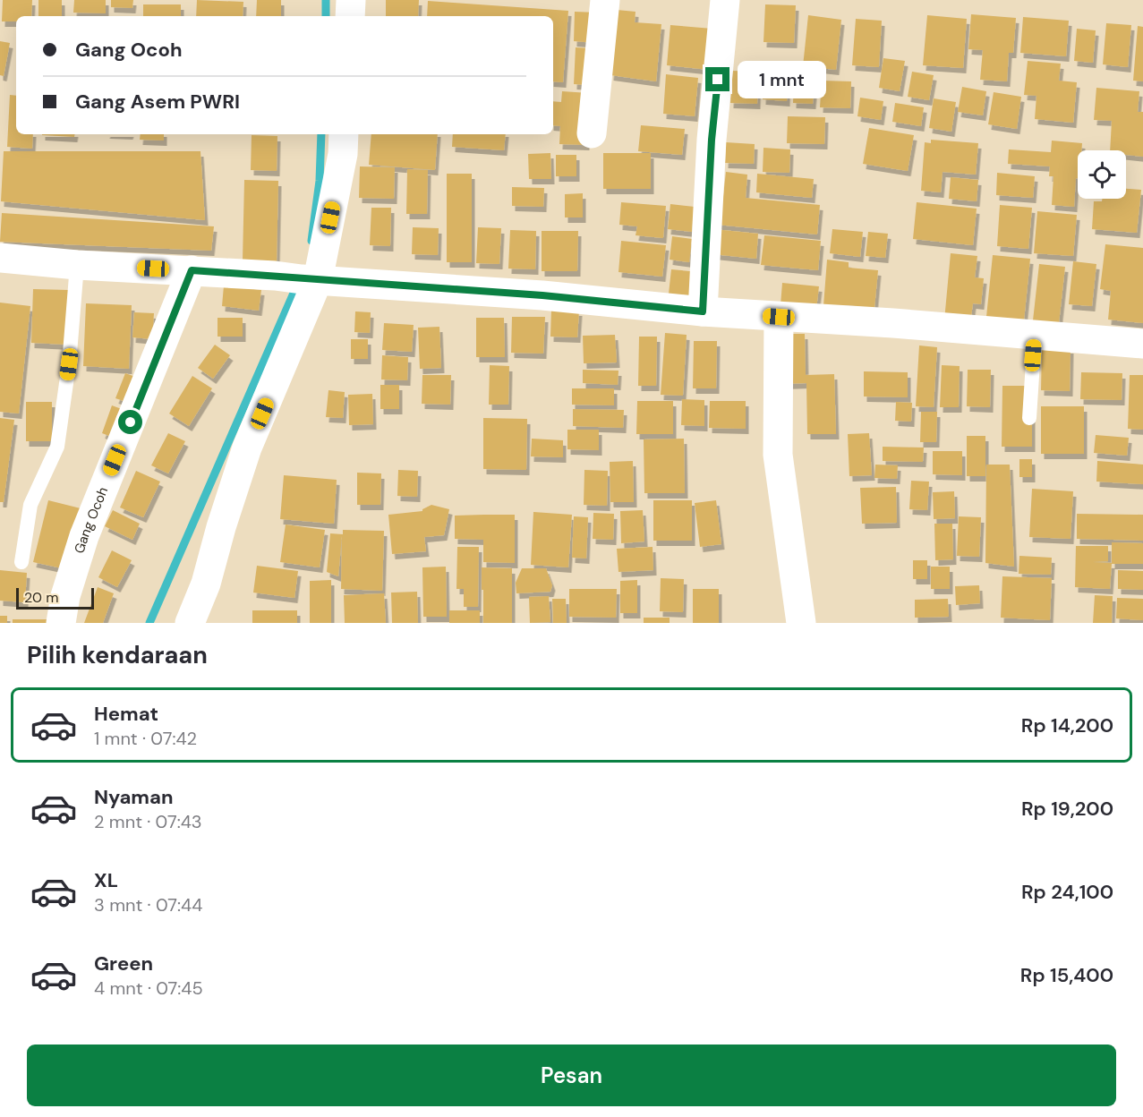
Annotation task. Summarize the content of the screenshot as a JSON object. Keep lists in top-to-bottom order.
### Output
{
  "streets": {
    "street": ["Gang Ocoh"]
  },
  "scale_bar": "20 m",
  "page": {
    "banner": ["Gang Ocoh", "Gang Asem PWRI"],
    "bubble": "1 mnt",
    "scale": "20 m",
    "heading": "Pilih kendaraan",
    "list": [
      {
        "name": "Hemat",
        "note": "1 mnt · 07:42",
        "value": "Rp 14,200"
      },
      {
        "name": "Nyaman",
        "note": "2 mnt · 07:43",
        "value": "Rp 19,200"
      },
      {
        "name": "XL",
        "note": "3 mnt · 07:44",
        "value": "Rp 24,100"
      },
      {
        "name": "Green",
        "note": "4 mnt · 07:45",
        "value": "Rp 15,400"
      }
    ],
    "buttons": "Pesan"
  }
}
